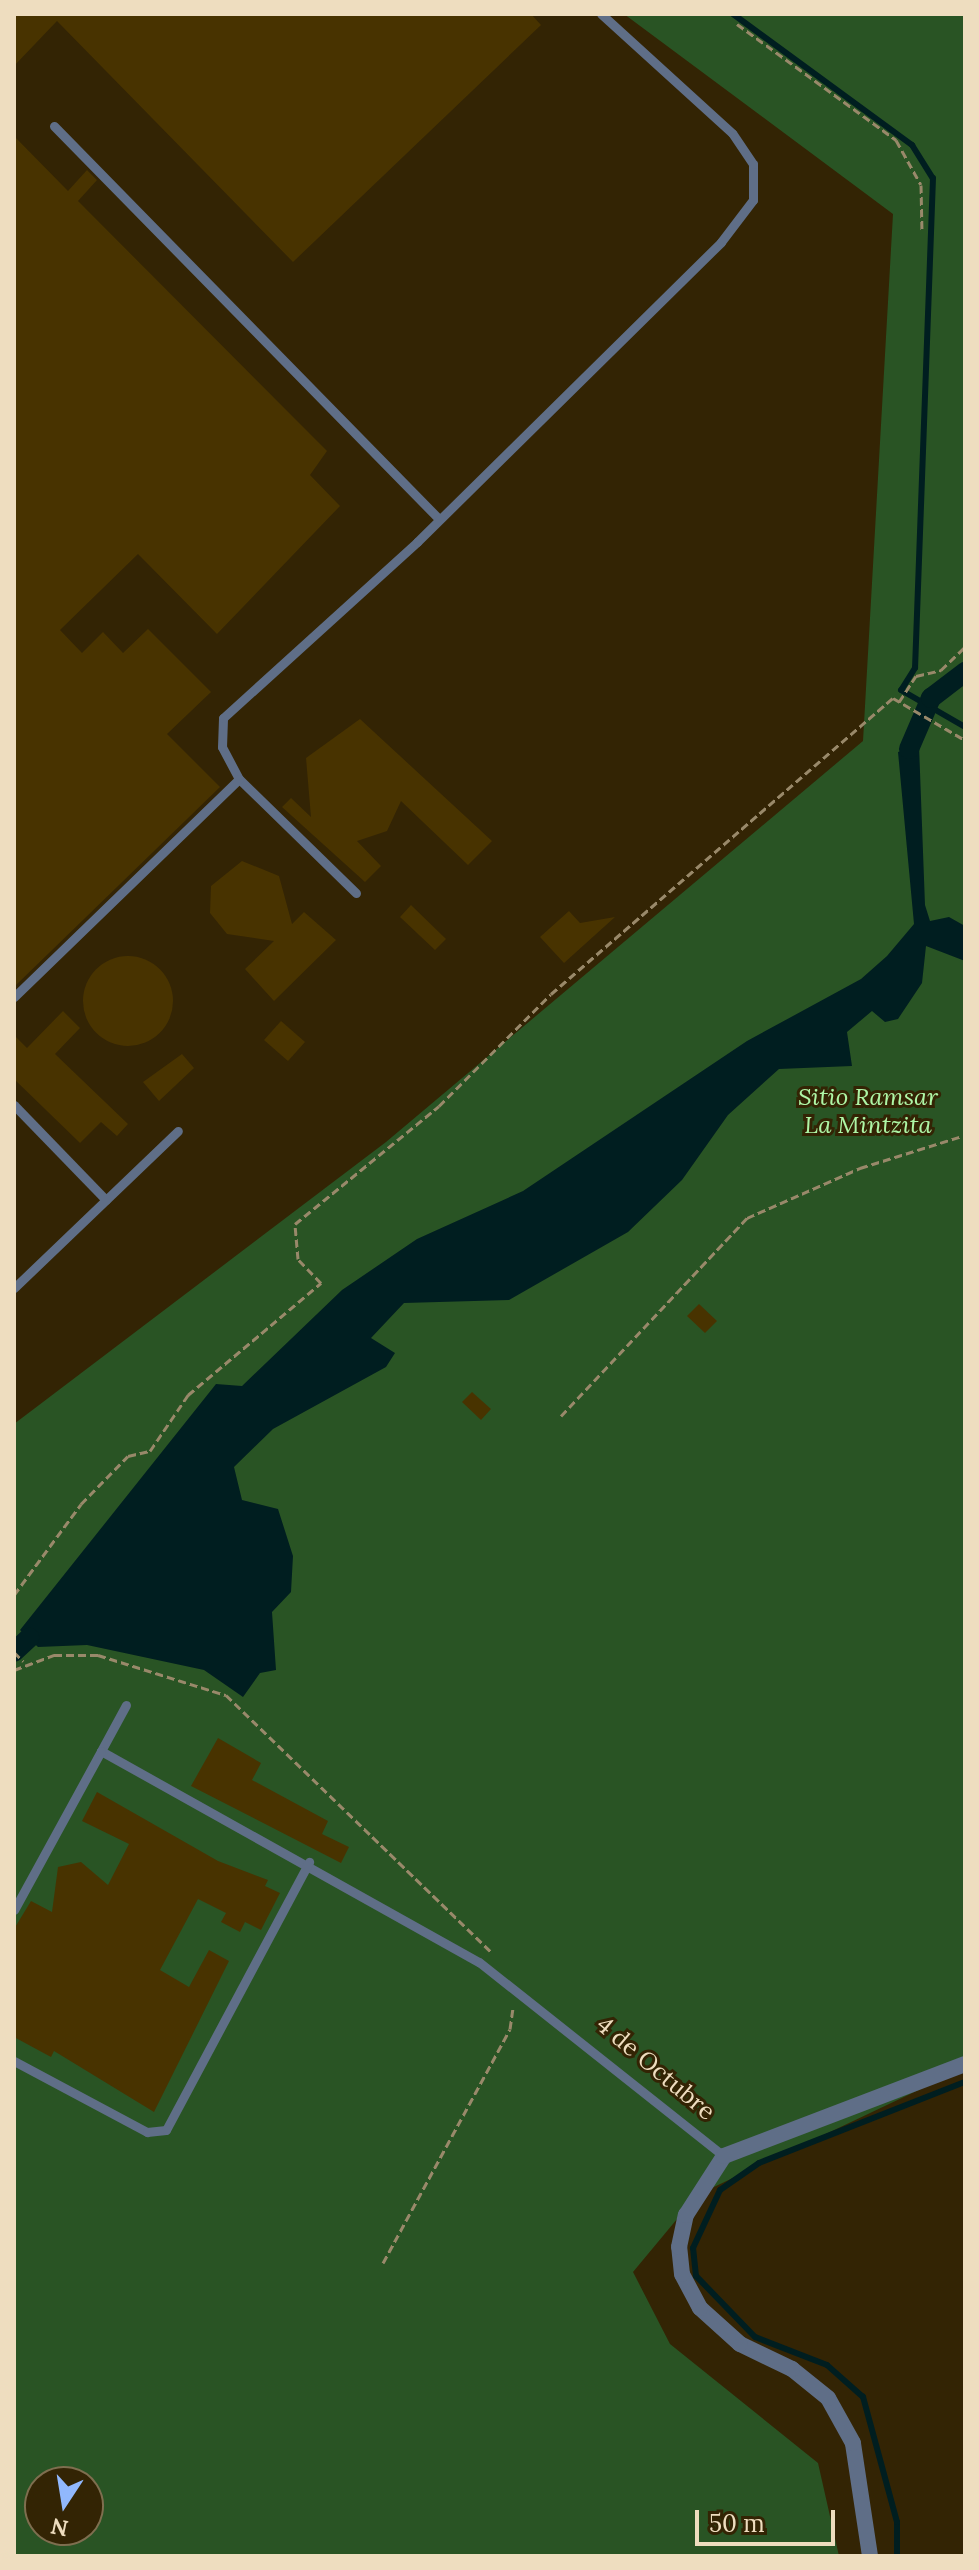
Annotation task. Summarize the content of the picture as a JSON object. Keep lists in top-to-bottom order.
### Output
{
  "streets": {
    "lane": ["4 de Octubre"]
  },
  "parks": ["Sitio Ramsar La Mintzita"],
  "scale_bar": "50 m",
  "north": "bottom"
}
